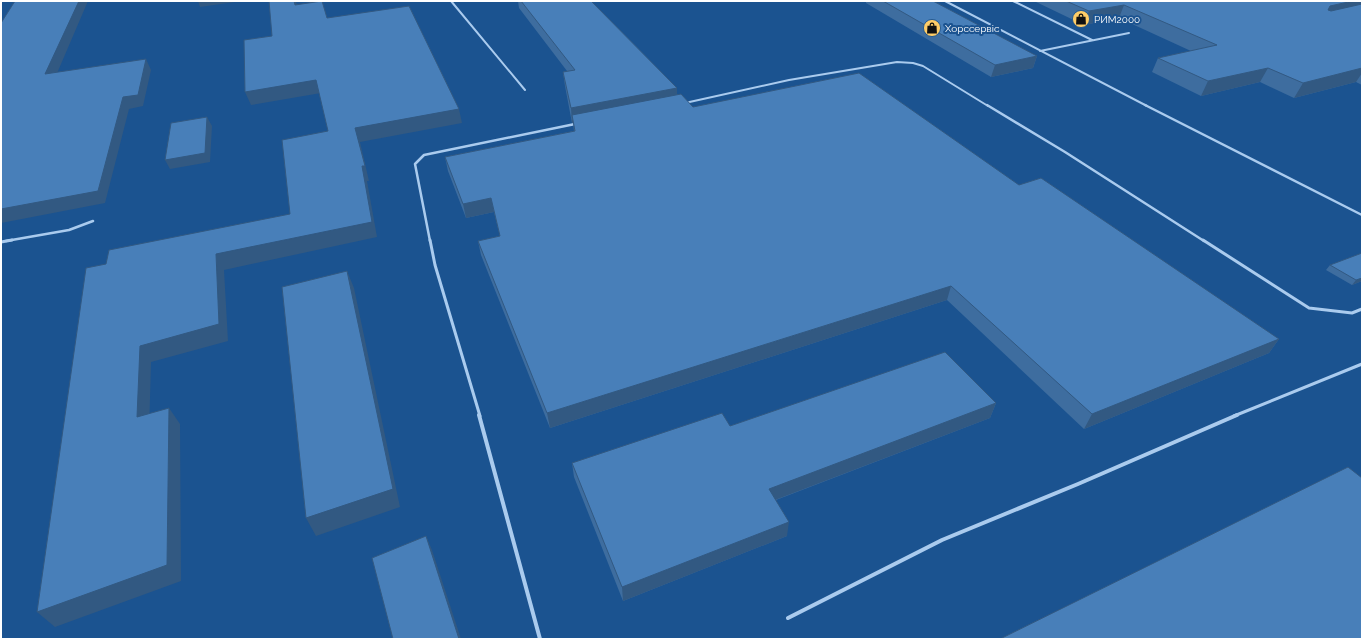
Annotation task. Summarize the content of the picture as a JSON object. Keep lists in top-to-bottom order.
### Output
{
  "places": {
    "shop": ["РИМ2000", "Хорссервіс"]
  }
}
